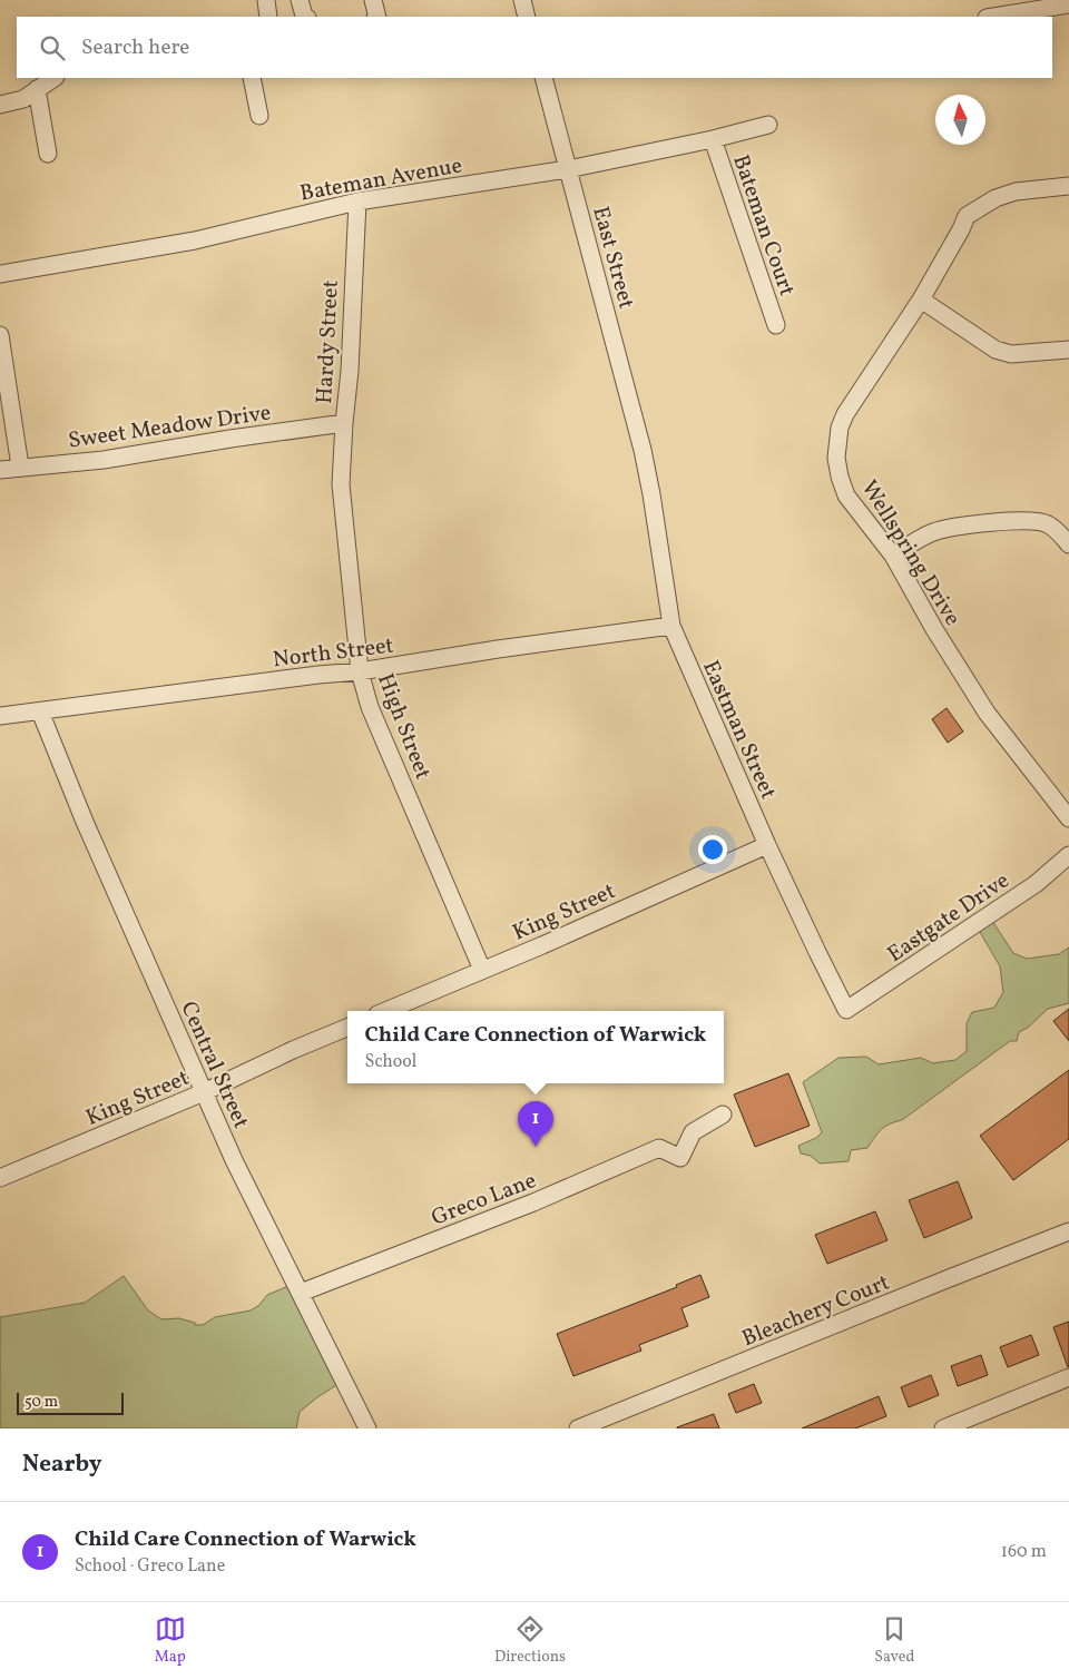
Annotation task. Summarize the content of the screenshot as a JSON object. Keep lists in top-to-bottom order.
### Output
{
  "streets": {
    "street": [
      "Bateman Avenue",
      "Bateman Court",
      "East Street",
      "Hardy Street",
      "Sweet Meadow Drive",
      "Wellspring Drive",
      "North Street",
      "High Street",
      "Eastman Street",
      "King Street",
      "Eastgate Drive",
      "Central Street",
      "Greco Lane",
      "Bleachery Court"
    ]
  },
  "crossings": [
    ["Bateman Avenue", "Bateman Court"],
    ["Bateman Avenue", "East Street"],
    ["Bateman Avenue", "Hardy Street"],
    ["East Street", "Eastman Street"],
    ["Hardy Street", "Sweet Meadow Drive"],
    ["Hardy Street", "High Street"],
    ["North Street", "High Street"],
    ["North Street", "Eastman Street"],
    ["North Street", "Central Street"],
    ["High Street", "King Street"],
    ["Eastman Street", "King Street"],
    ["Eastman Street", "Eastgate Drive"],
    ["King Street", "Central Street"],
    ["Central Street", "Greco Lane"]
  ],
  "scale_bar": "50 m",
  "north": "top",
  "page": {
    "search": "Search here",
    "popup": ["Child Care Connection of Warwick", "School"],
    "pins": "1",
    "scale": "50 m",
    "heading": "Nearby",
    "list": [
      {
        "mark": "1",
        "name": "Child Care Connection of Warwick",
        "note": "School · Greco Lane",
        "value": "160 m"
      }
    ],
    "nav": ["Map", "Directions", "Saved"]
  }
}
